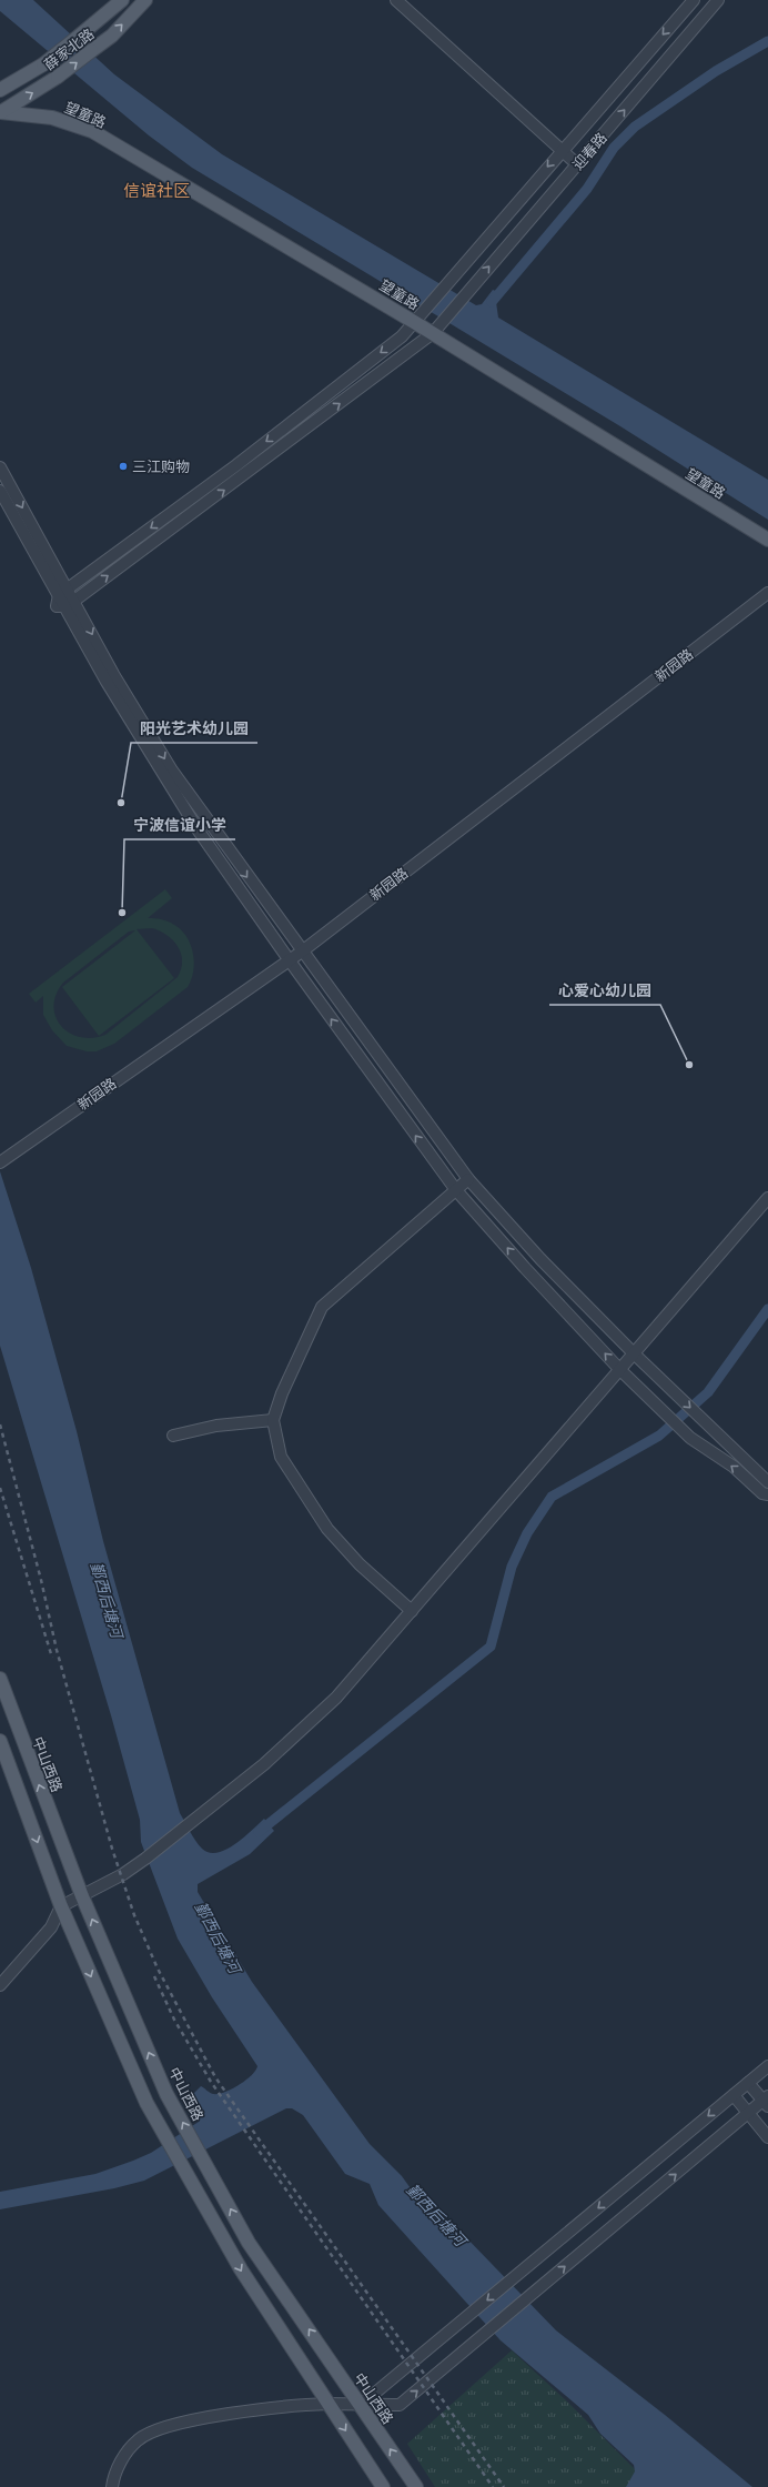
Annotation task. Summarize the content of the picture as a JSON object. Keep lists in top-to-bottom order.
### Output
{
  "streets": {
    "main road": ["薛家北路", "望童路", "中山西路"],
    "street": ["迎春路", "新园路"]
  },
  "crossings": [
    ["薛家北路", "望童路"],
    ["望童路", "迎春路"]
  ],
  "districts": ["信谊社区"],
  "water": ["鄞西后塘河"],
  "places": [
    "三江购物",
    "阳光艺术幼儿园",
    "宁波信谊小学",
    "心爱心幼儿园"
  ]
}
